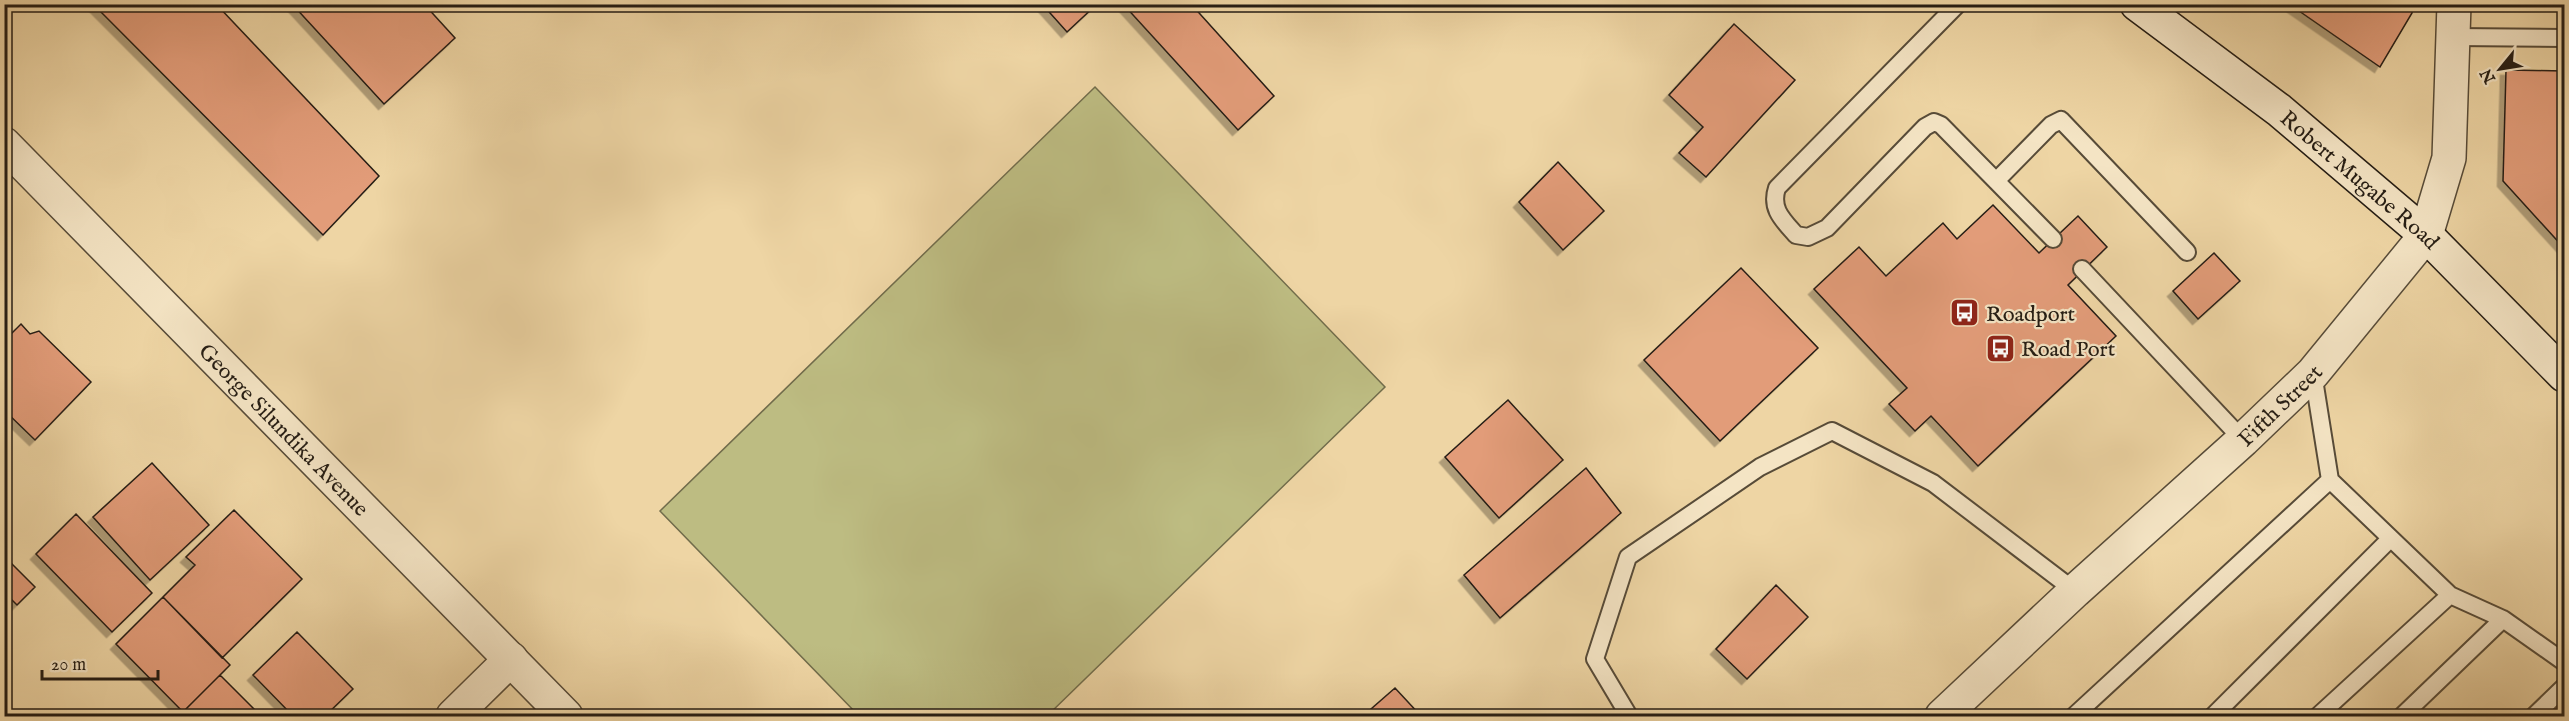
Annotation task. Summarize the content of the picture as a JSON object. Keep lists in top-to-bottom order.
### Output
{
  "streets": {
    "street": ["Robert Mugabe Road", "Fifth Street", "George Silundika Avenue"]
  },
  "crossings": [
    ["Robert Mugabe Road", "Fifth Street"]
  ],
  "places": {
    "bus stop": ["Roadport", "Road Port"]
  },
  "scale_bar": "20 m",
  "north": "bottom left"
}
